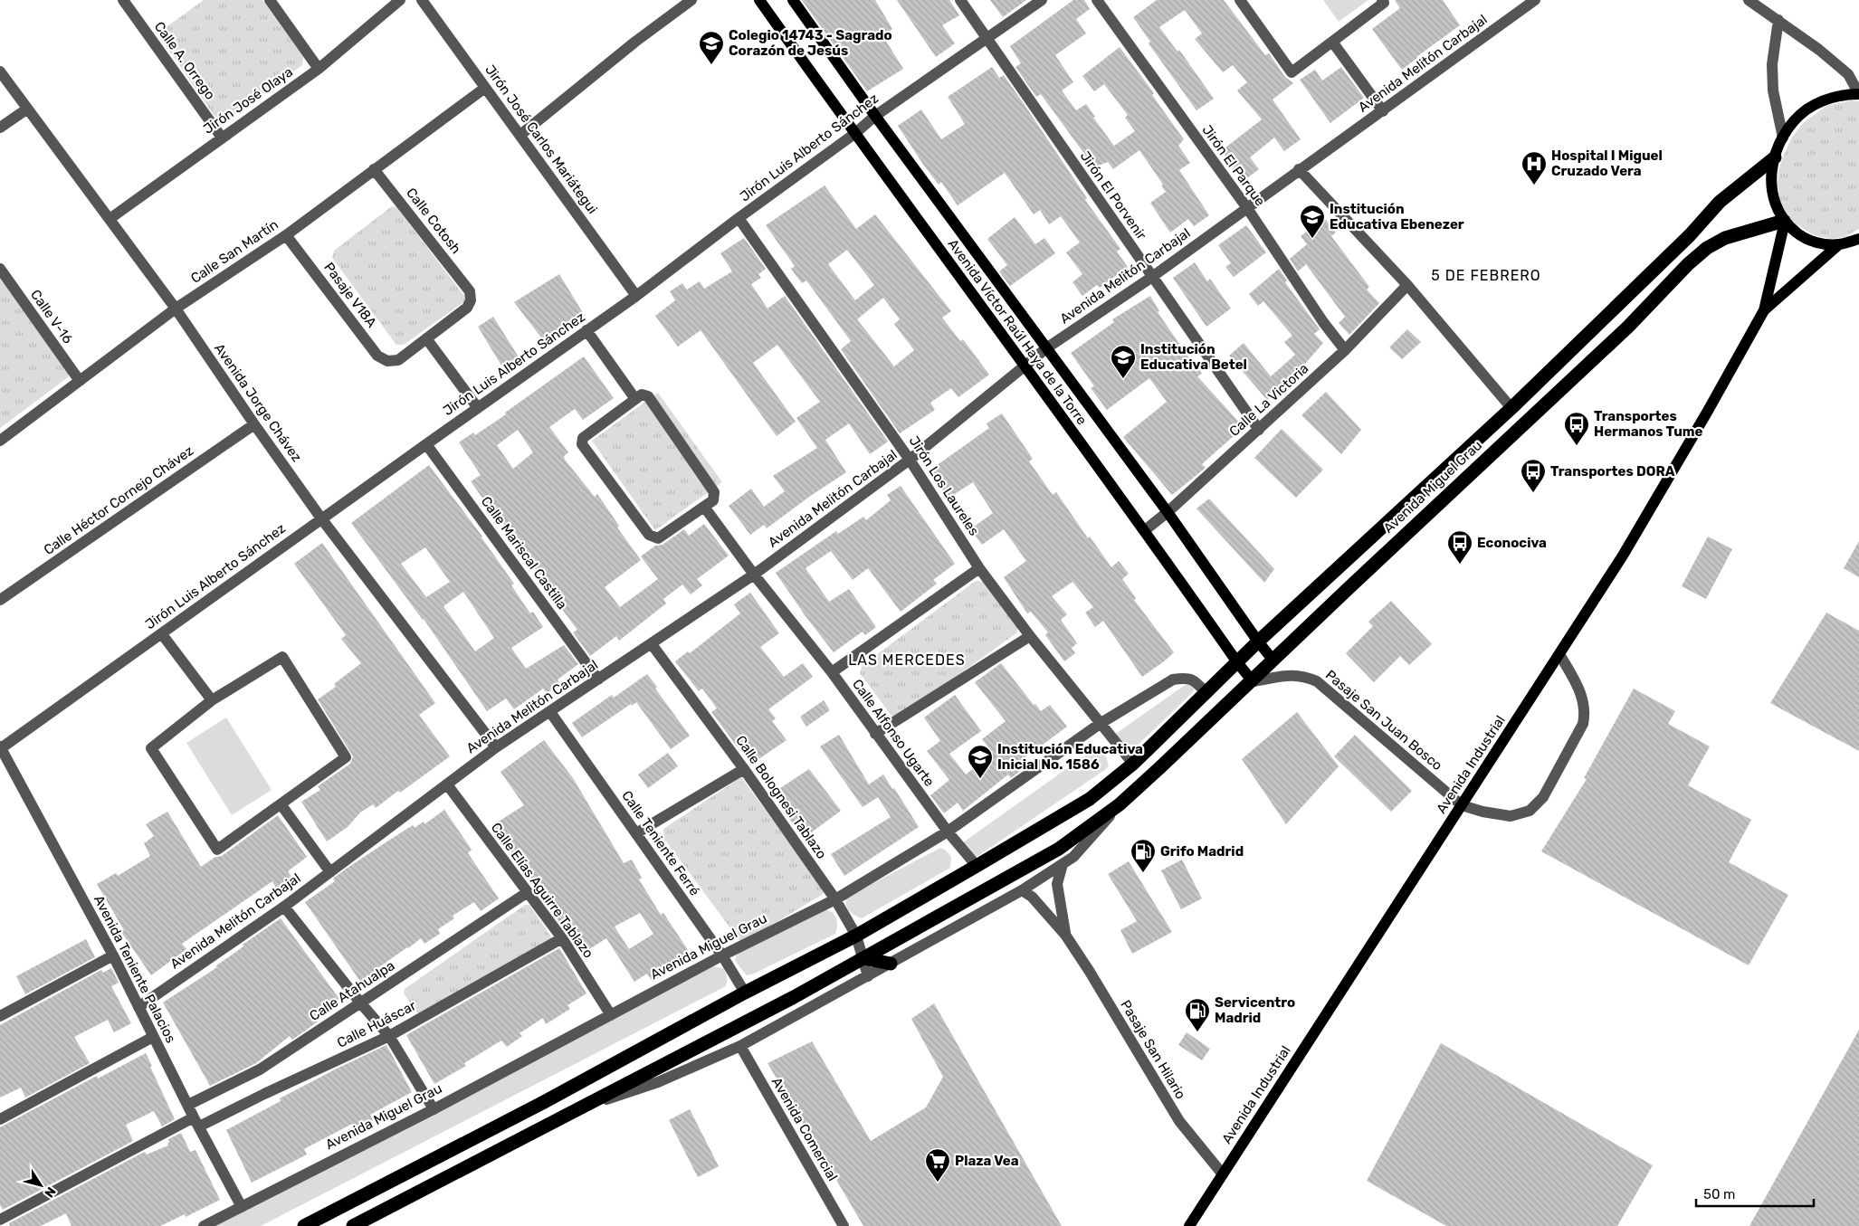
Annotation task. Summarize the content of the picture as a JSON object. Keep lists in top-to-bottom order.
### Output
{
  "streets": {
    "highway": ["Avenida Miguel Grau"],
    "main road": ["Avenida Víctor Raúl Haya de la Torre", "Avenida Industrial"],
    "street": [
      "Calle A. Orrego",
      "Avenida Melitón Carbajal",
      "Jirón José Olaya",
      "Jirón José Carlos Mariátegui",
      "Jirón Luis Alberto Sánchez",
      "Jirón El Parque",
      "Jirón El Porvenir",
      "Calle Cotosh",
      "Calle San Martín",
      "Pasaje V18A",
      "Calle V-16",
      "Calle La Victoria",
      "Avenida Jorge Chávez",
      "Jirón Los Laureles",
      "Calle Héctor Cornejo Chávez",
      "Calle Mariscal Castilla",
      "Pasaje San Juan Bosco",
      "Calle Alfonso Ugarte",
      "Calle Bolognesi Tablazo",
      "Calle Teniente Ferré",
      "Calle Elías Aguirre Tablazo",
      "Avenida Teniente Palacios",
      "Calle Atahualpa",
      "Calle Huáscar",
      "Pasaje San Hilario",
      "Avenida Comercial"
    ]
  },
  "crossings": [
    ["Calle A. Orrego", "Jirón José Olaya"],
    ["Avenida Melitón Carbajal", "Jirón El Parque"],
    ["Avenida Melitón Carbajal", "Jirón El Porvenir"],
    ["Avenida Melitón Carbajal", "Avenida Víctor Raúl Haya de la Torre"],
    ["Avenida Melitón Carbajal", "Avenida Jorge Chávez"],
    ["Avenida Melitón Carbajal", "Jirón Los Laureles"],
    ["Avenida Melitón Carbajal", "Calle Mariscal Castilla"],
    ["Avenida Melitón Carbajal", "Calle Alfonso Ugarte"],
    ["Avenida Melitón Carbajal", "Calle Bolognesi Tablazo"],
    ["Avenida Melitón Carbajal", "Calle Teniente Ferré"],
    ["Avenida Melitón Carbajal", "Calle Elías Aguirre Tablazo"],
    ["Avenida Melitón Carbajal", "Avenida Teniente Palacios"],
    ["Jirón José Olaya", "Avenida Jorge Chávez"],
    ["Jirón José Carlos Mariátegui", "Jirón Luis Alberto Sánchez"],
    ["Jirón José Carlos Mariátegui", "Calle San Martín"],
    ["Jirón Luis Alberto Sánchez", "Jirón El Porvenir"],
    ["Jirón Luis Alberto Sánchez", "Avenida Víctor Raúl Haya de la Torre"],
    ["Jirón Luis Alberto Sánchez", "Avenida Jorge Chávez"],
    ["Jirón Luis Alberto Sánchez", "Jirón Los Laureles"],
    ["Jirón Luis Alberto Sánchez", "Calle Mariscal Castilla"],
    ["Jirón Luis Alberto Sánchez", "Avenida Teniente Palacios"],
    ["Jirón El Parque", "Calle La Victoria"],
    ["Jirón El Porvenir", "Calle La Victoria"],
    ["Calle Cotosh", "Calle San Martín"],
    ["Calle Cotosh", "Pasaje V18A"],
    ["Calle San Martín", "Pasaje V18A"],
    ["Calle San Martín", "Calle V-16"],
    ["Calle San Martín", "Avenida Jorge Chávez"],
    ["Avenida Víctor Raúl Haya de la Torre", "Calle La Victoria"],
    ["Avenida Víctor Raúl Haya de la Torre", "Avenida Miguel Grau"],
    ["Avenida Víctor Raúl Haya de la Torre", "Pasaje San Juan Bosco"],
    ["Avenida Jorge Chávez", "Calle Héctor Cornejo Chávez"],
    ["Jirón Los Laureles", "Avenida Miguel Grau"],
    ["Avenida Miguel Grau", "Pasaje San Juan Bosco"],
    ["Avenida Miguel Grau", "Calle Alfonso Ugarte"],
    ["Avenida Miguel Grau", "Avenida Industrial"],
    ["Avenida Miguel Grau", "Calle Bolognesi Tablazo"],
    ["Avenida Miguel Grau", "Calle Teniente Ferré"],
    ["Avenida Miguel Grau", "Calle Elías Aguirre Tablazo"],
    ["Avenida Miguel Grau", "Avenida Teniente Palacios"],
    ["Avenida Miguel Grau", "Pasaje San Hilario"],
    ["Avenida Miguel Grau", "Avenida Comercial"],
    ["Pasaje San Juan Bosco", "Avenida Industrial"],
    ["Avenida Industrial", "Pasaje San Hilario"],
    ["Calle Elías Aguirre Tablazo", "Calle Atahualpa"],
    ["Calle Elías Aguirre Tablazo", "Calle Huáscar"],
    ["Avenida Teniente Palacios", "Calle Atahualpa"],
    ["Avenida Teniente Palacios", "Calle Huáscar"]
  ],
  "districts": ["5 DE FEBRERO", "LAS MERCEDES"],
  "places": {
    "school or university": [
      "Colegio 14743 - Sagrado Corazón de Jesús",
      "Institución Educativa Ebenezer",
      "Institución Educativa Betel",
      "Institución Educativa Inicial No. 1586"
    ],
    "hospital": ["Hospital I Miguel Cruzado Vera"],
    "bus stop": ["Transportes Hermanos Tume", "Transportes DORA", "Econociva"],
    "fuel station": ["Grifo Madrid", "Servicentro Madrid"],
    "supermarket": ["Plaza Vea"]
  },
  "scale_bar": "50 m",
  "north": "bottom right"
}
